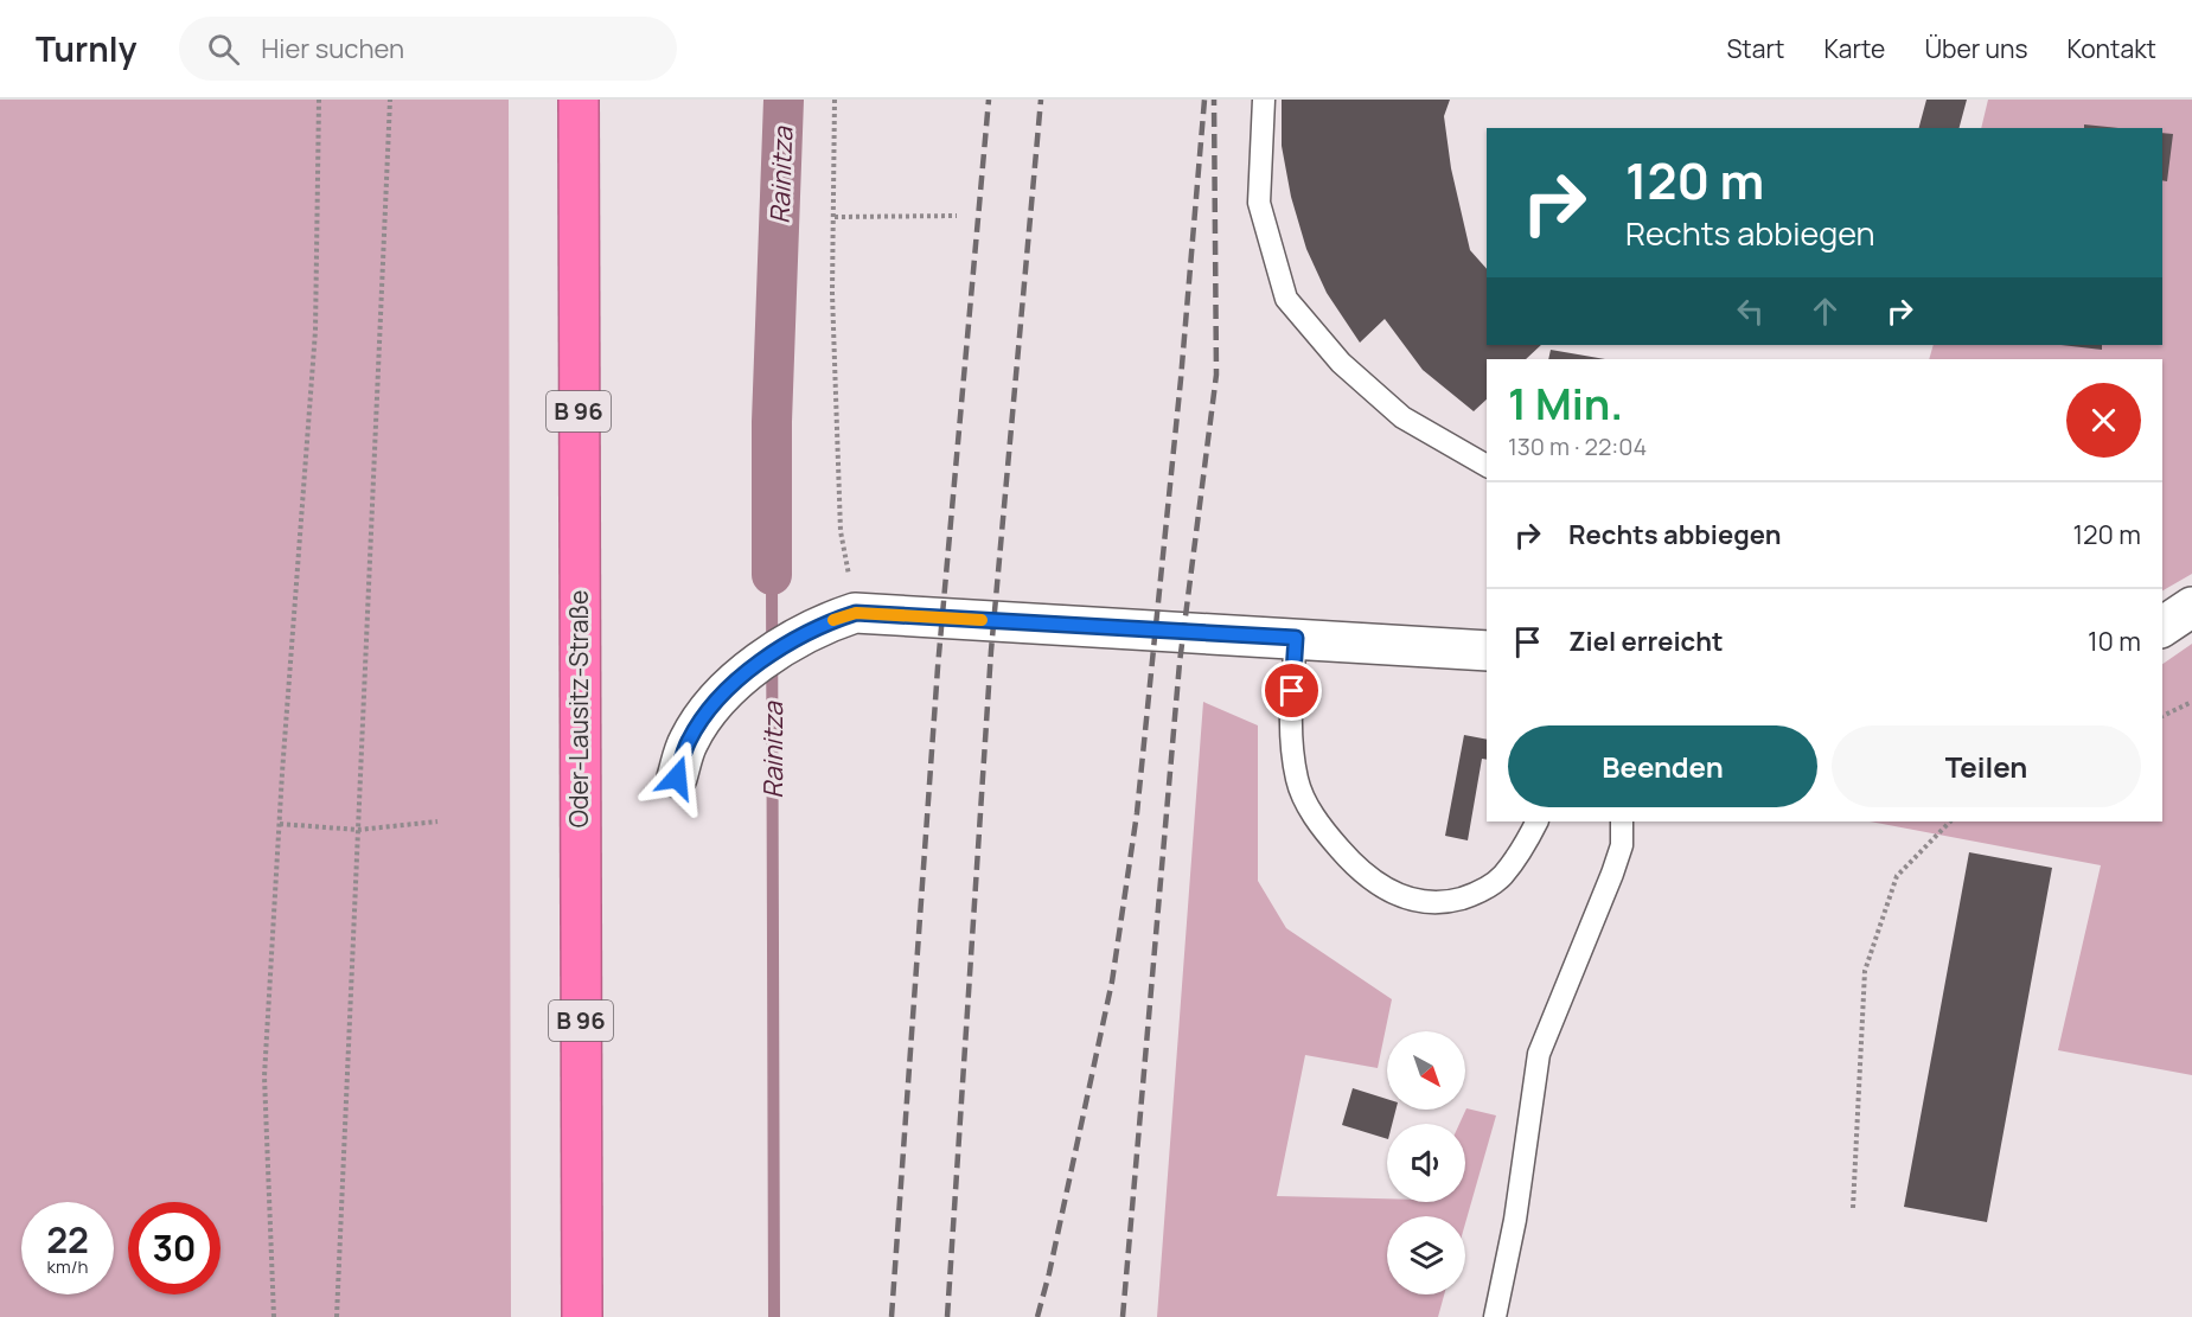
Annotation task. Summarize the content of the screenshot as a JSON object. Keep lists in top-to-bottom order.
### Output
{
  "streets": {
    "highway": ["B 96", "Oder-Lausitz-Straße"]
  },
  "water": ["Rainitza"],
  "north": "bottom right",
  "page": {
    "header": "Turnly",
    "search": "Hier suchen",
    "nav": [
      "Start",
      "Karte",
      "Über uns",
      "Kontakt"
    ],
    "turn": ["120 m", "Rechts abbiegen"],
    "heading": ["1 Min.", "130 m · 22:04"],
    "list": [
      {
        "name": "Rechts abbiegen",
        "value": "120 m"
      },
      {
        "name": "Ziel erreicht",
        "value": "10 m"
      }
    ],
    "buttons": ["Beenden", "Teilen"],
    "speed": "22 km/h",
    "limit": "30"
  }
}
